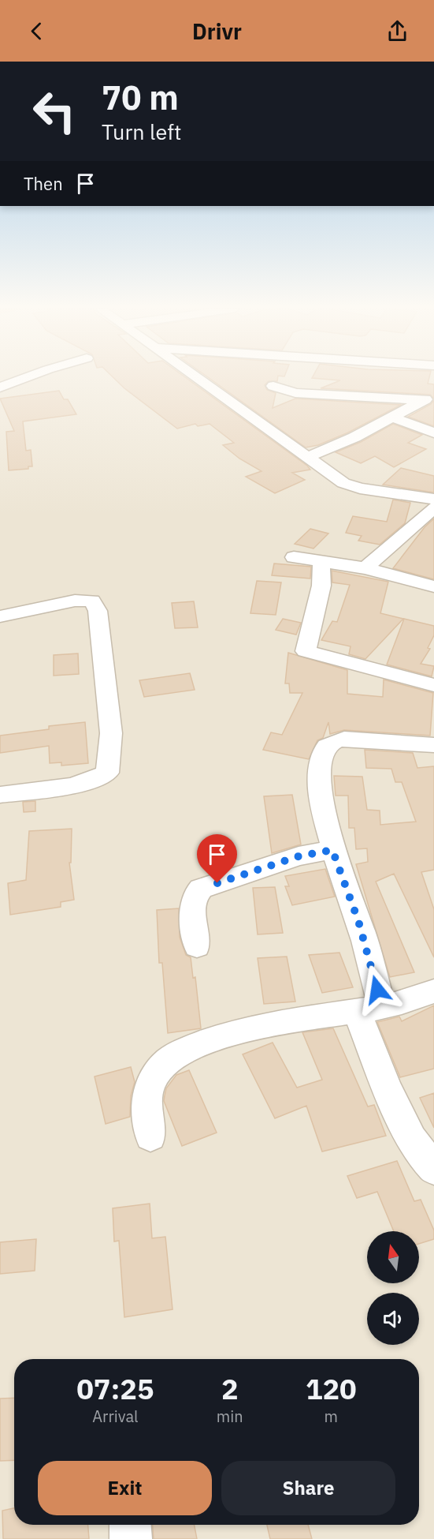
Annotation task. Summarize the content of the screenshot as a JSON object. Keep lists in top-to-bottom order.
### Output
{
  "north": "top",
  "page": {
    "header": "Drivr",
    "turn": ["70 m", "Turn left"],
    "then": "Then",
    "eta": [
      "07:25",
      "Arrival",
      "2",
      "min",
      "120",
      "m"
    ],
    "buttons": ["Exit", "Share"]
  }
}
